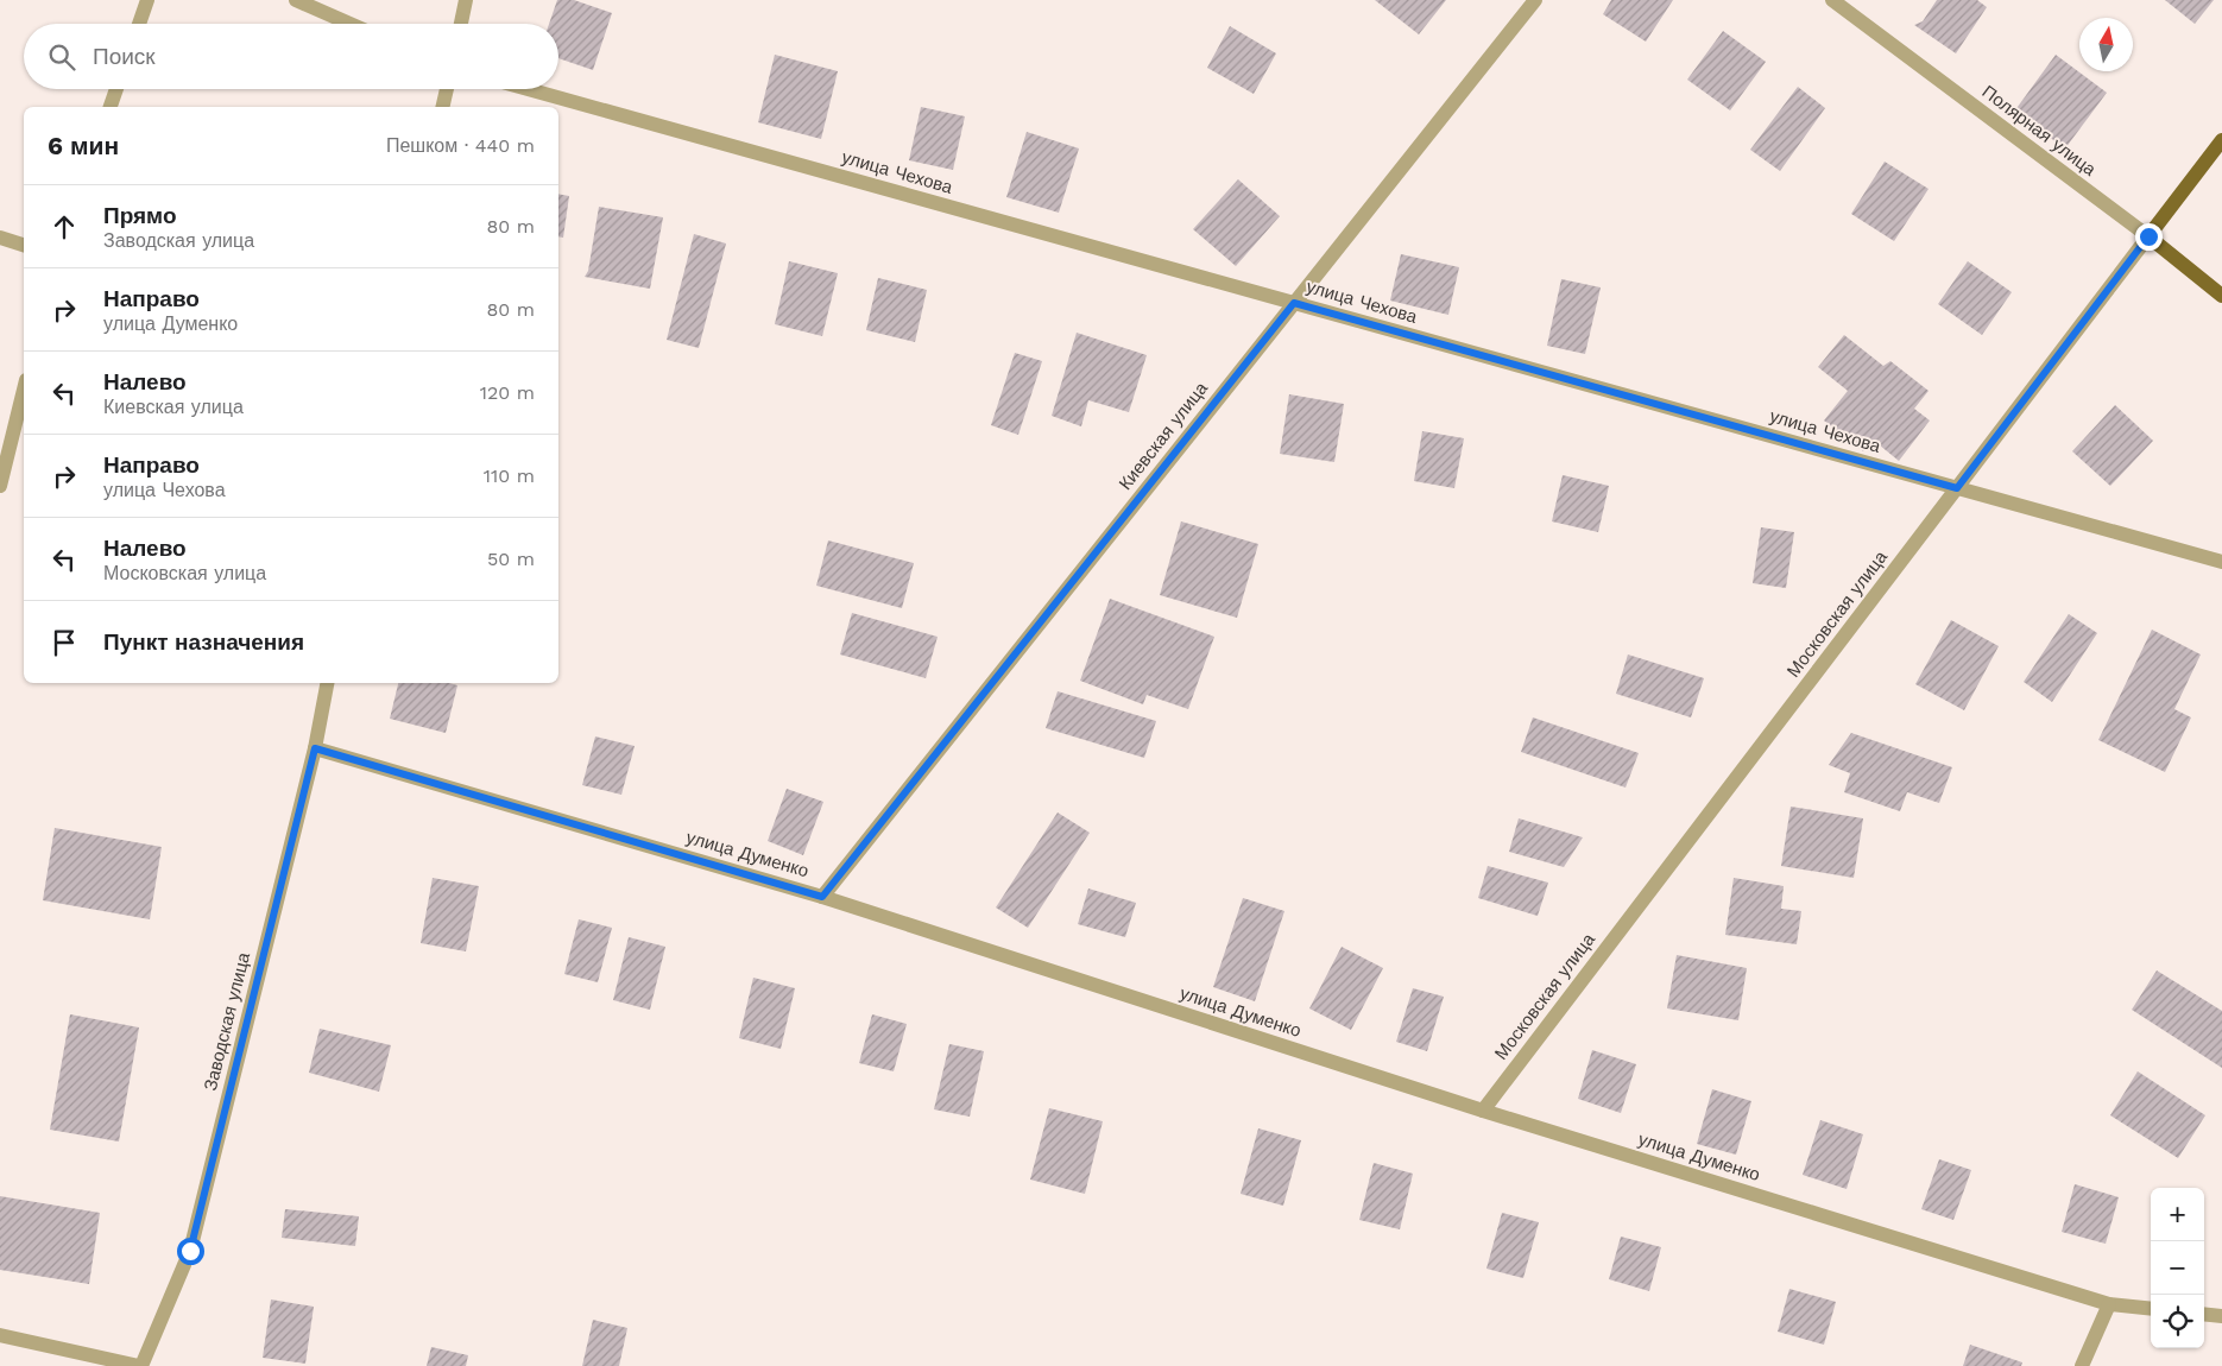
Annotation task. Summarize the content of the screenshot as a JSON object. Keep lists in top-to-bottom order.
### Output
{
  "streets": {
    "main road": ["Полярная улица", "Московская улица"],
    "street": [
      "улица Чехова",
      "Киевская улица",
      "улица Думенко",
      "Заводская улица"
    ]
  },
  "crossings": [
    ["Полярная улица", "Московская улица"],
    ["улица Чехова", "Киевская улица"],
    ["улица Чехова", "Московская улица"],
    ["Киевская улица", "улица Думенко"],
    ["Московская улица", "улица Думенко"],
    ["улица Думенко", "Заводская улица"]
  ],
  "north": "top",
  "page": {
    "search": "Поиск",
    "heading": ["6 мин", "Пешком · 440 m"],
    "list": [
      ["Прямо", "Заводская улица", "80 m"],
      ["Направо", "улица Думенко", "80 m"],
      ["Налево", "Киевская улица", "120 m"],
      ["Направо", "улица Чехова", "110 m"],
      ["Налево", "Московская улица", "50 m"],
      "Пункт назначения"
    ],
    "map_buttons": ["+", "−"]
  }
}
